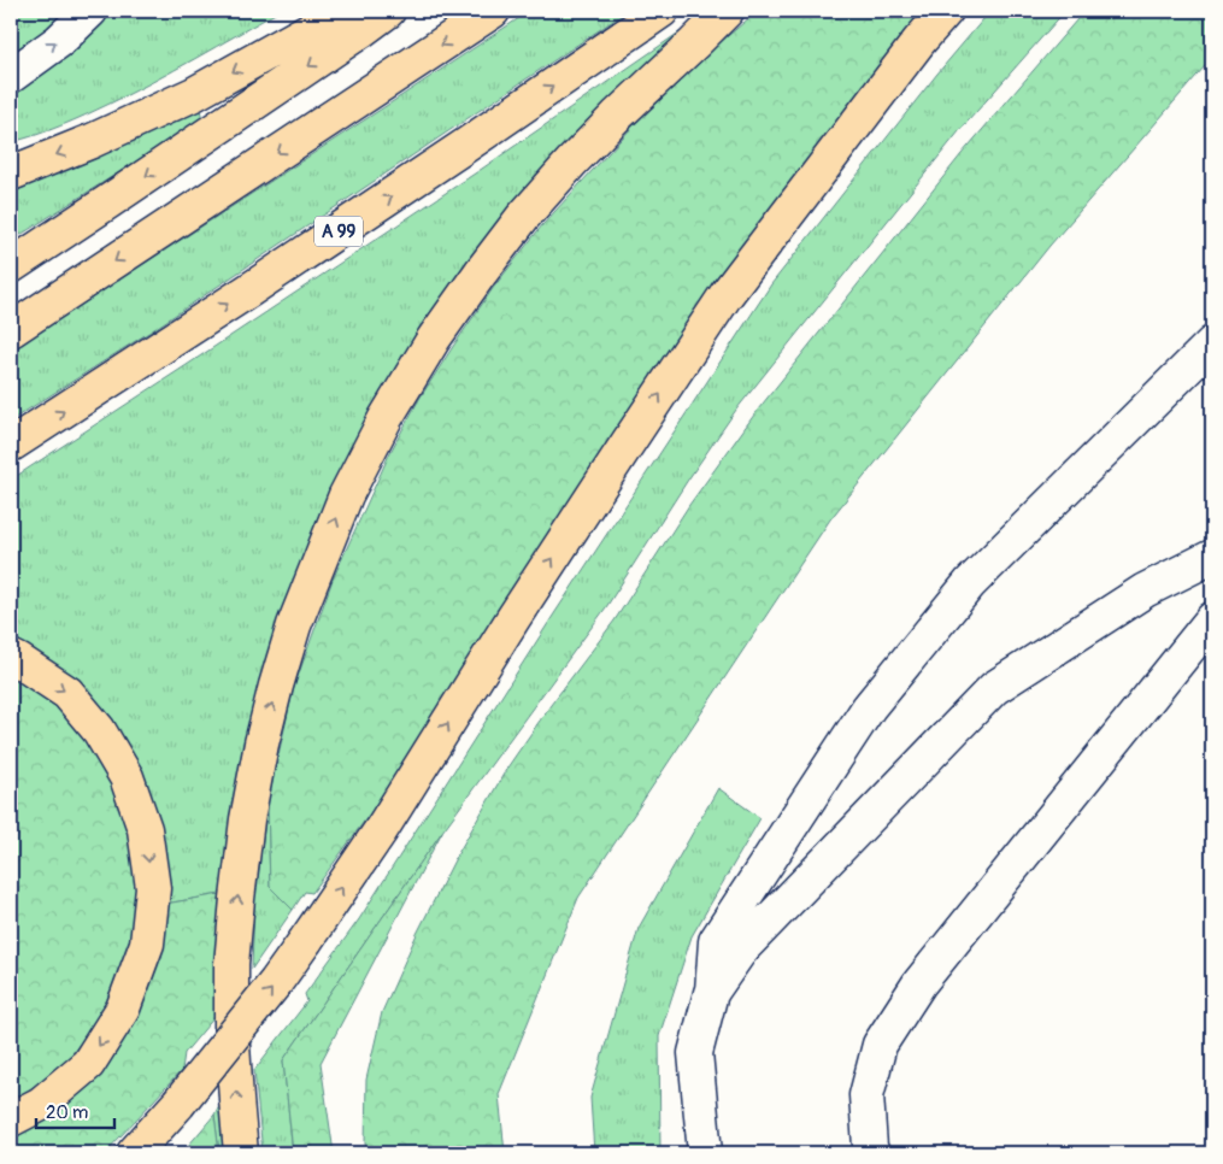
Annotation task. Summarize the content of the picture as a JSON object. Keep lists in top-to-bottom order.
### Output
{
  "streets": {
    "highway": ["A 99"]
  },
  "scale_bar": "20 m"
}
